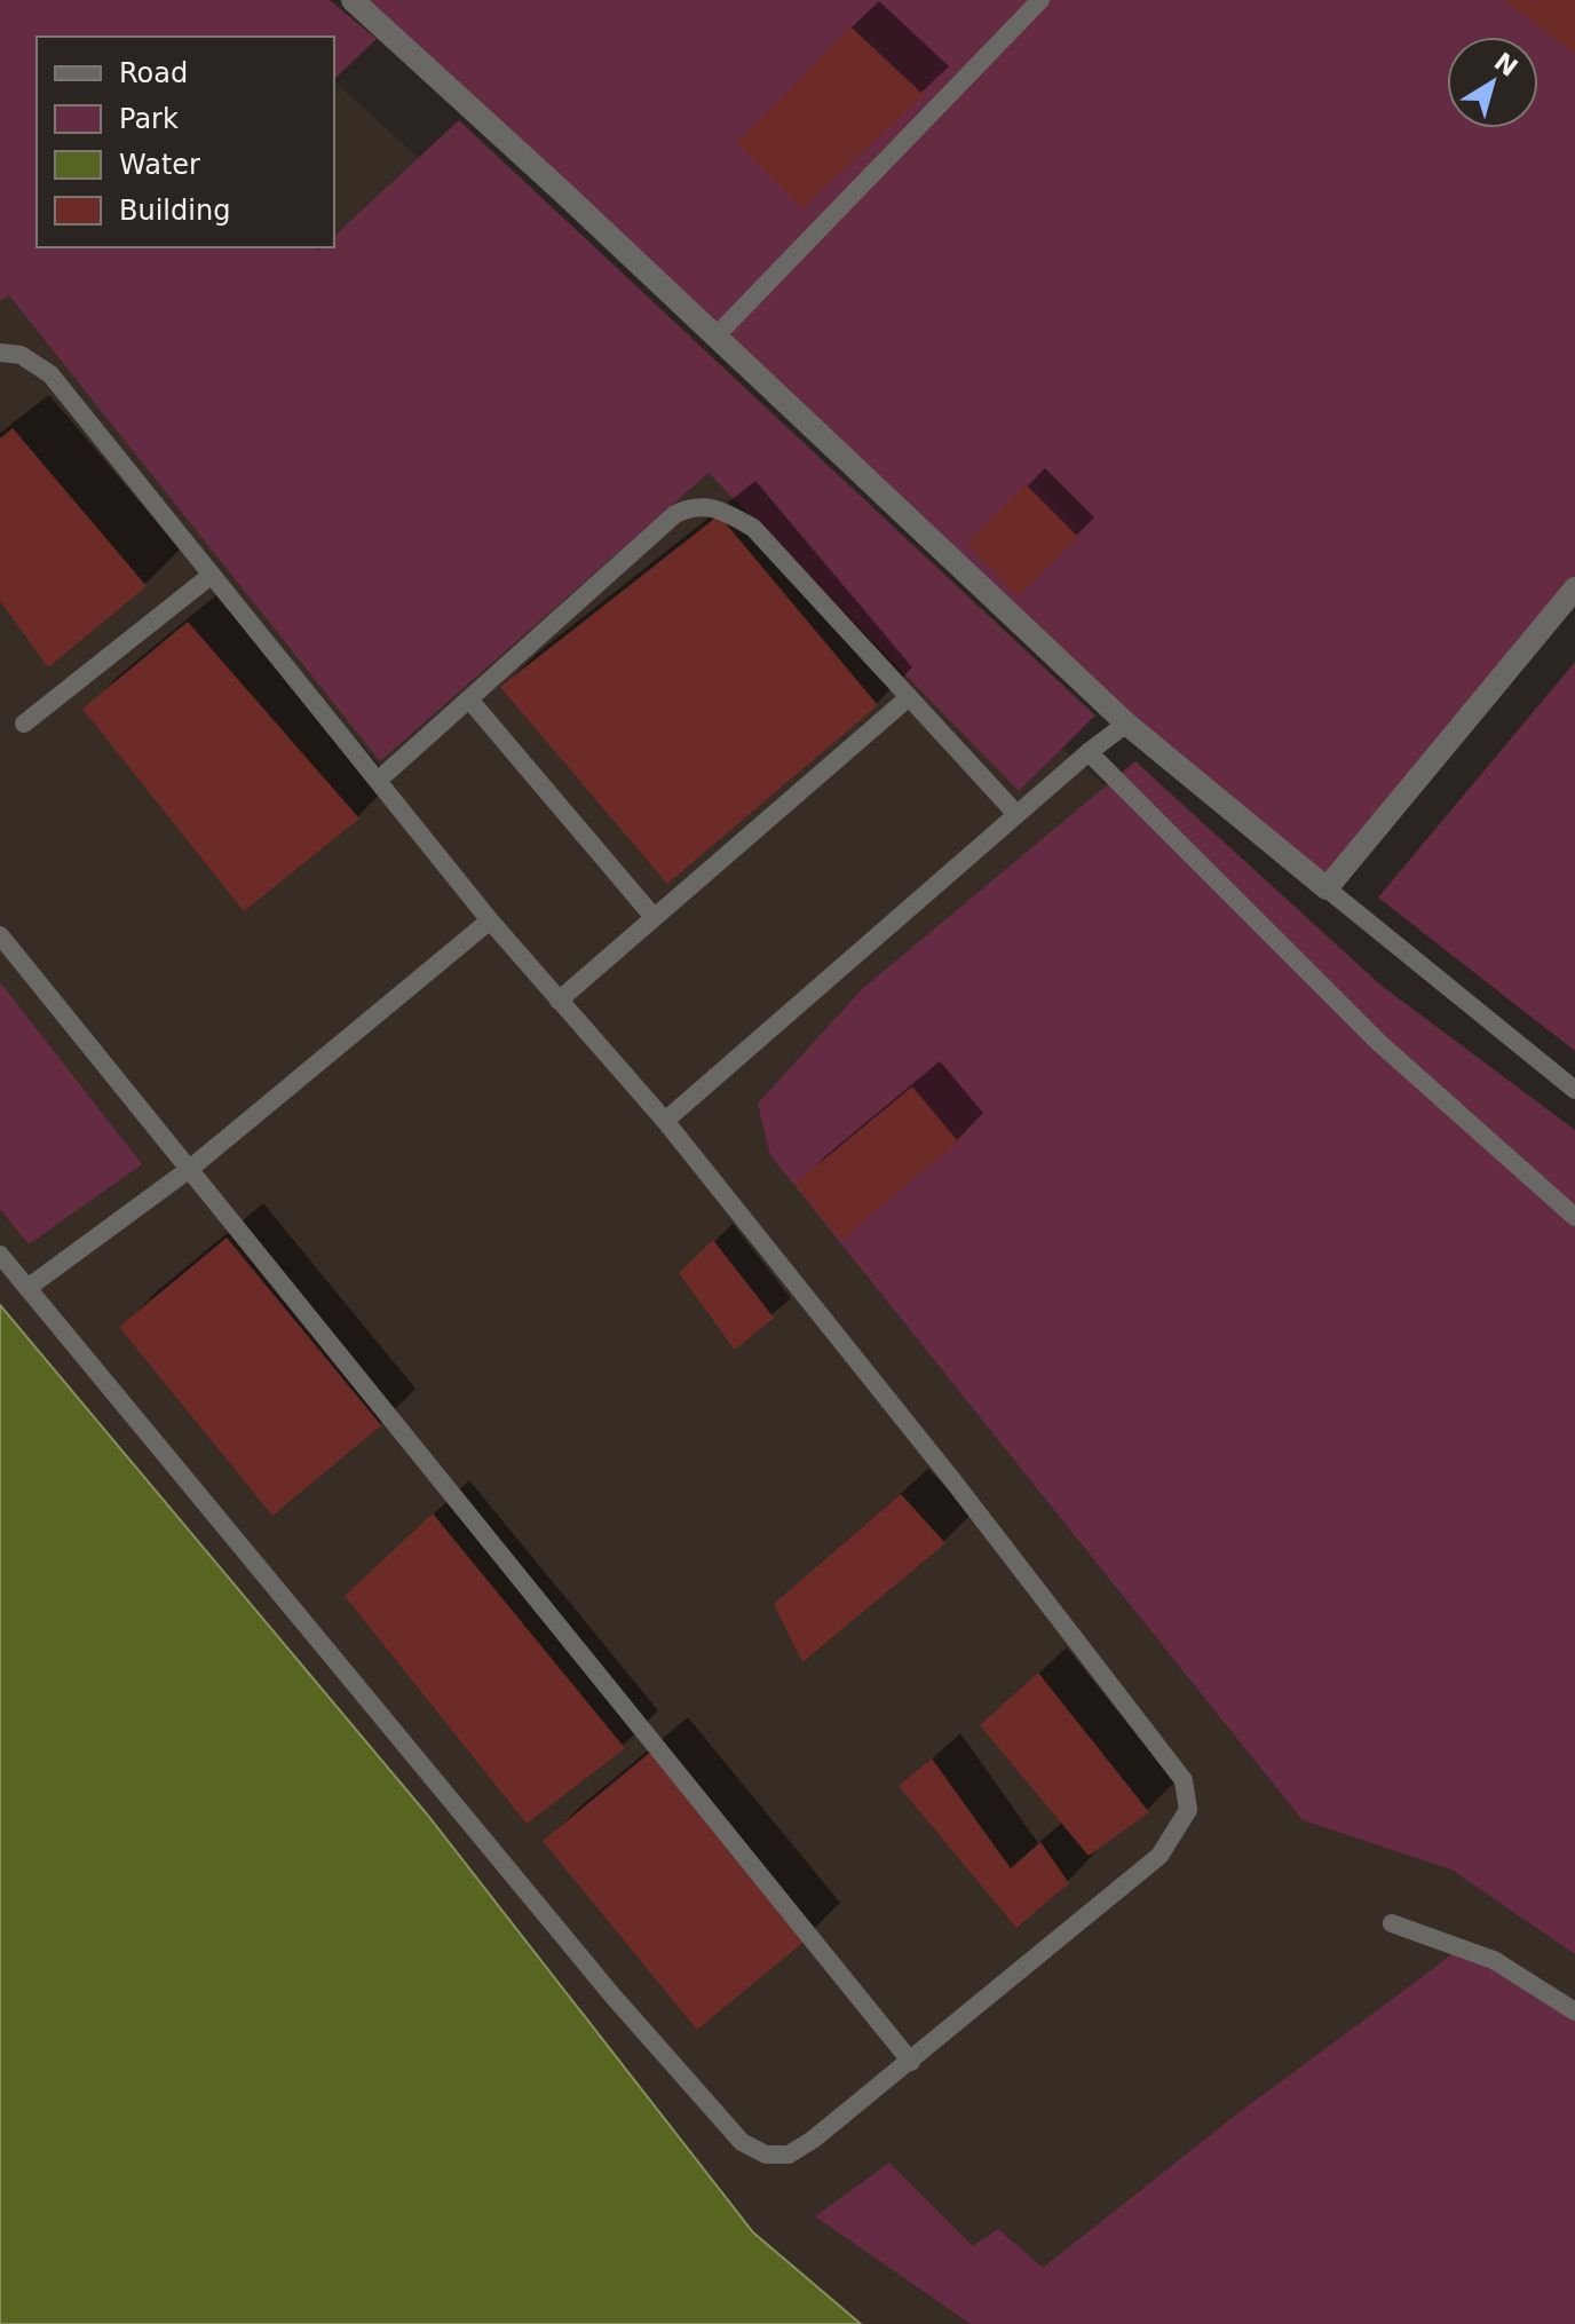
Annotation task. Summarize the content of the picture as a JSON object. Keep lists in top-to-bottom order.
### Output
{
  "legend": [
    "Road",
    "Park",
    "Water",
    "Building"
  ],
  "north": "top right"
}
